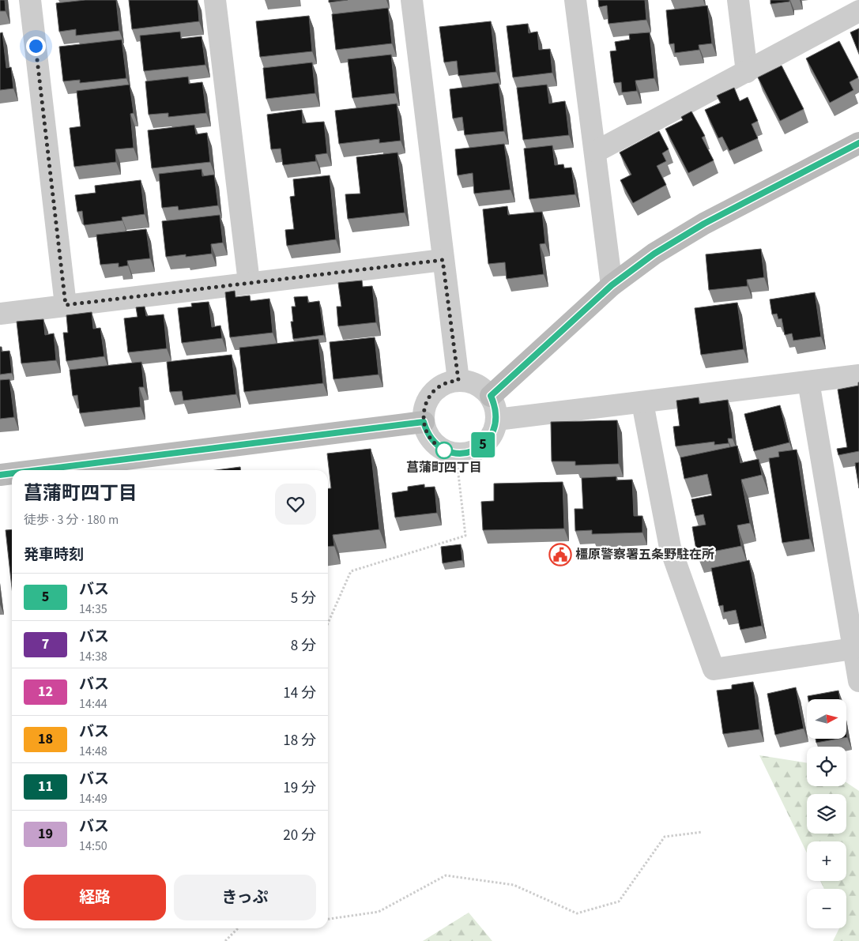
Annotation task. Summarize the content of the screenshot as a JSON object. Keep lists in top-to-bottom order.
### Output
{
  "places": {
    "other": ["菖蒲町四丁目"],
    "public building": ["橿原警察署五条野駐在所"]
  },
  "lines": ["bus line 5"],
  "north": "right",
  "page": {
    "on_map": "5",
    "heading": [
      ["菖蒲町四丁目", "徒歩 · 3 分 · 180 m"],
      "発車時刻"
    ],
    "list": [
      {
        "mark": "5",
        "name": "バス",
        "note": "14:35",
        "value": "5 分"
      },
      {
        "mark": "7",
        "name": "バス",
        "note": "14:38",
        "value": "8 分"
      },
      {
        "mark": "12",
        "name": "バス",
        "note": "14:44",
        "value": "14 分"
      },
      {
        "mark": "18",
        "name": "バス",
        "note": "14:48",
        "value": "18 分"
      },
      {
        "mark": "11",
        "name": "バス",
        "note": "14:49",
        "value": "19 分"
      },
      {
        "mark": "19",
        "name": "バス",
        "note": "14:50",
        "value": "20 分"
      }
    ],
    "map_buttons": ["+", "−"],
    "buttons": ["経路", "きっぷ"]
  }
}
